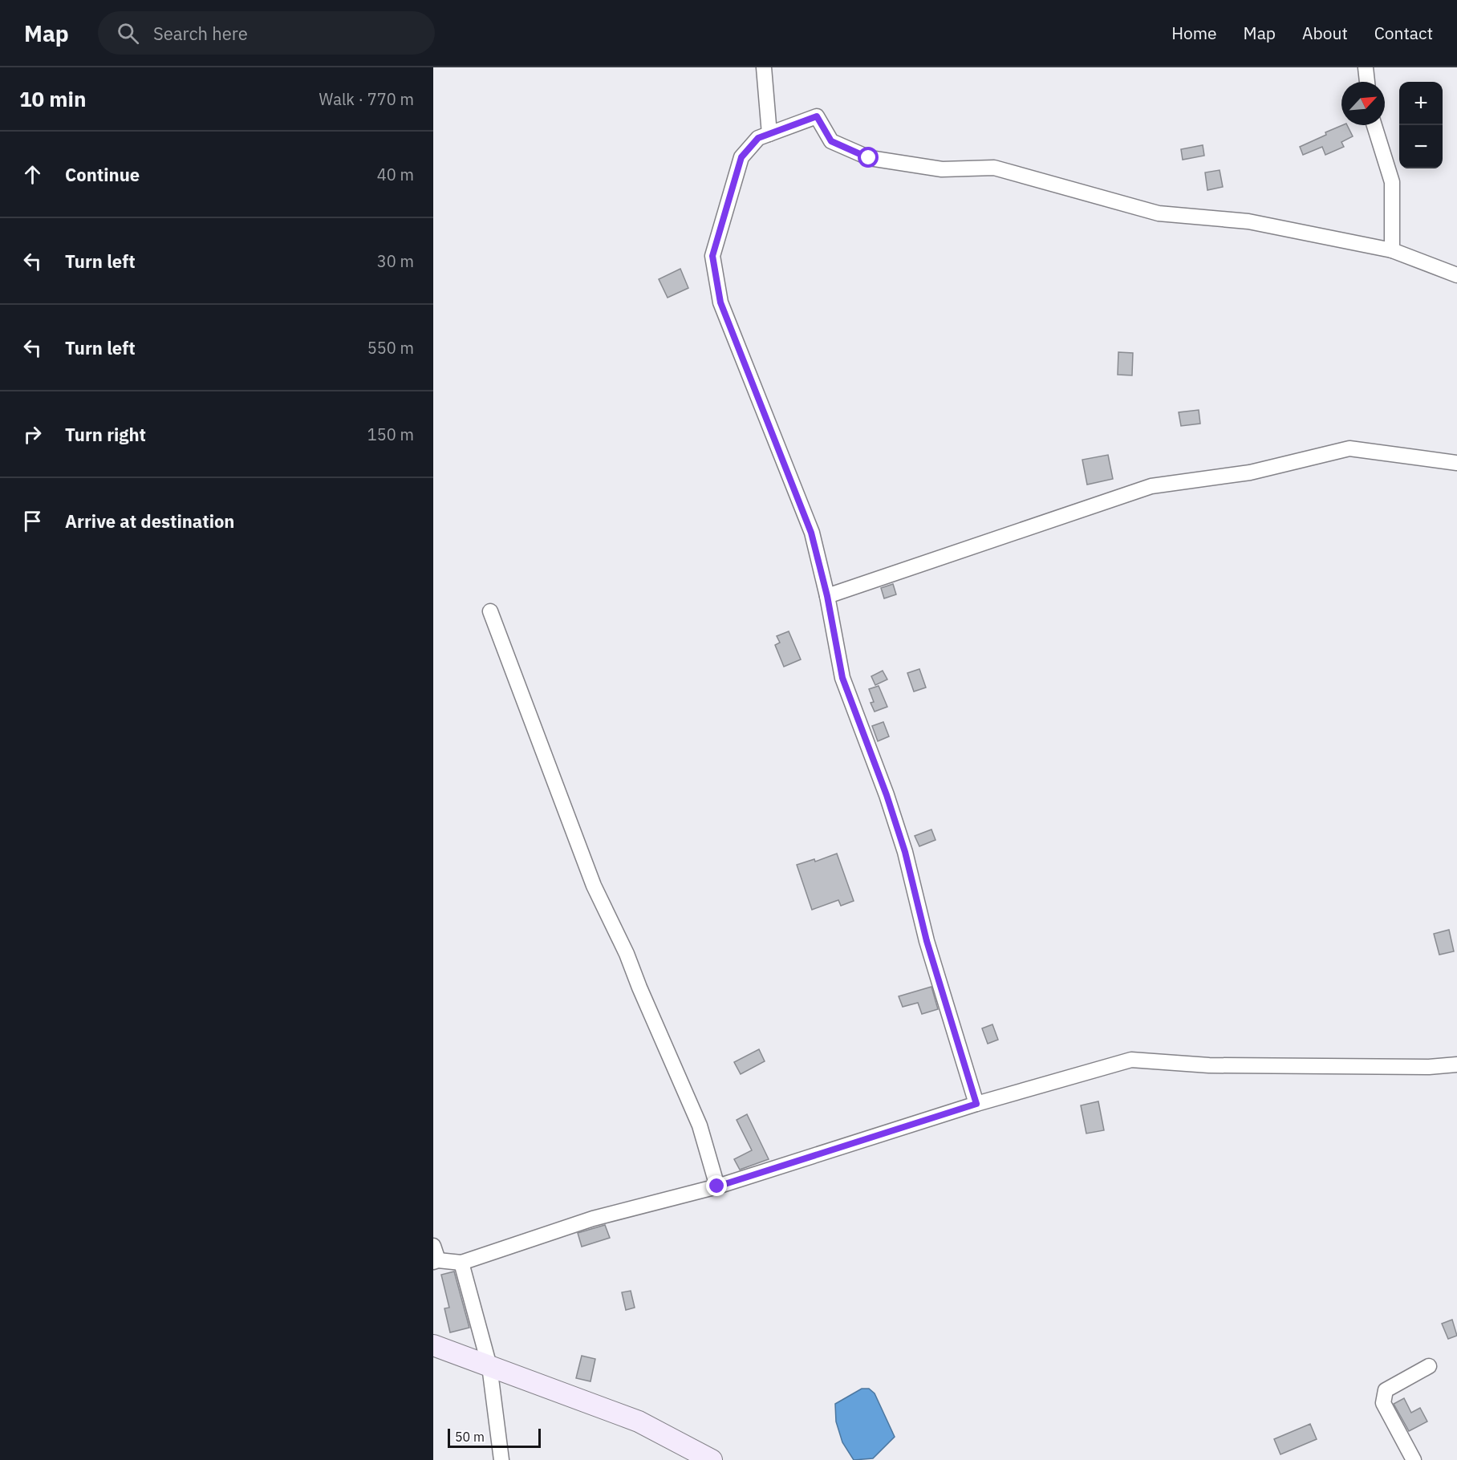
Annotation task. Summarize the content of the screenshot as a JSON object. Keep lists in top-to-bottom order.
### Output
{
  "scale_bar": "50 m",
  "north": "top right",
  "page": {
    "header": "Map",
    "search": "Search here",
    "nav": [
      "Home",
      "Map",
      "About",
      "Contact"
    ],
    "heading": ["10 min", "Walk · 770 m"],
    "map_buttons": ["+", "−"],
    "list": [
      ["Continue", "40 m"],
      ["Turn left", "30 m"],
      ["Turn left", "550 m"],
      ["Turn right", "150 m"],
      "Arrive at destination"
    ],
    "scale": "50 m"
  }
}
